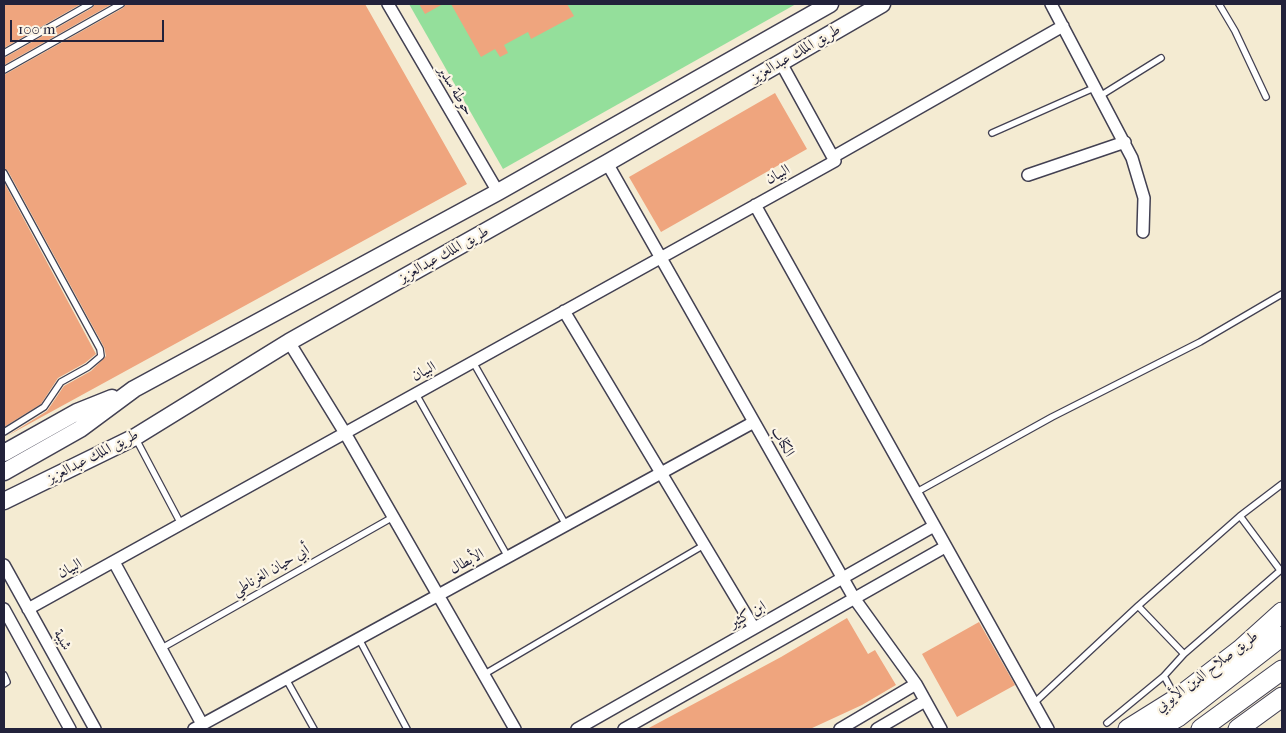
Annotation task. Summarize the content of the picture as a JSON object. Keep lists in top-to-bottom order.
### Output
{
  "streets": {
    "main road": ["طريق الملك عبدالعزيز", "طريق صلاح الدين الأيوبي"],
    "street": [
      "حوطة سدير",
      "البيان",
      "الكتاب",
      "الأبطال",
      "ابن كثير",
      "شيبة"
    ],
    "lane": ["أبي حيان الغرناطي"]
  },
  "crossings": [
    ["طريق الملك عبدالعزيز", "حوطة سدير"],
    ["طريق الملك عبدالعزيز", "الكتاب"],
    ["البيان", "الكتاب"],
    ["البيان", "شيبة"],
    ["الكتاب", "الأبطال"],
    ["الكتاب", "ابن كثير"]
  ],
  "scale_bar": "100 m"
}
